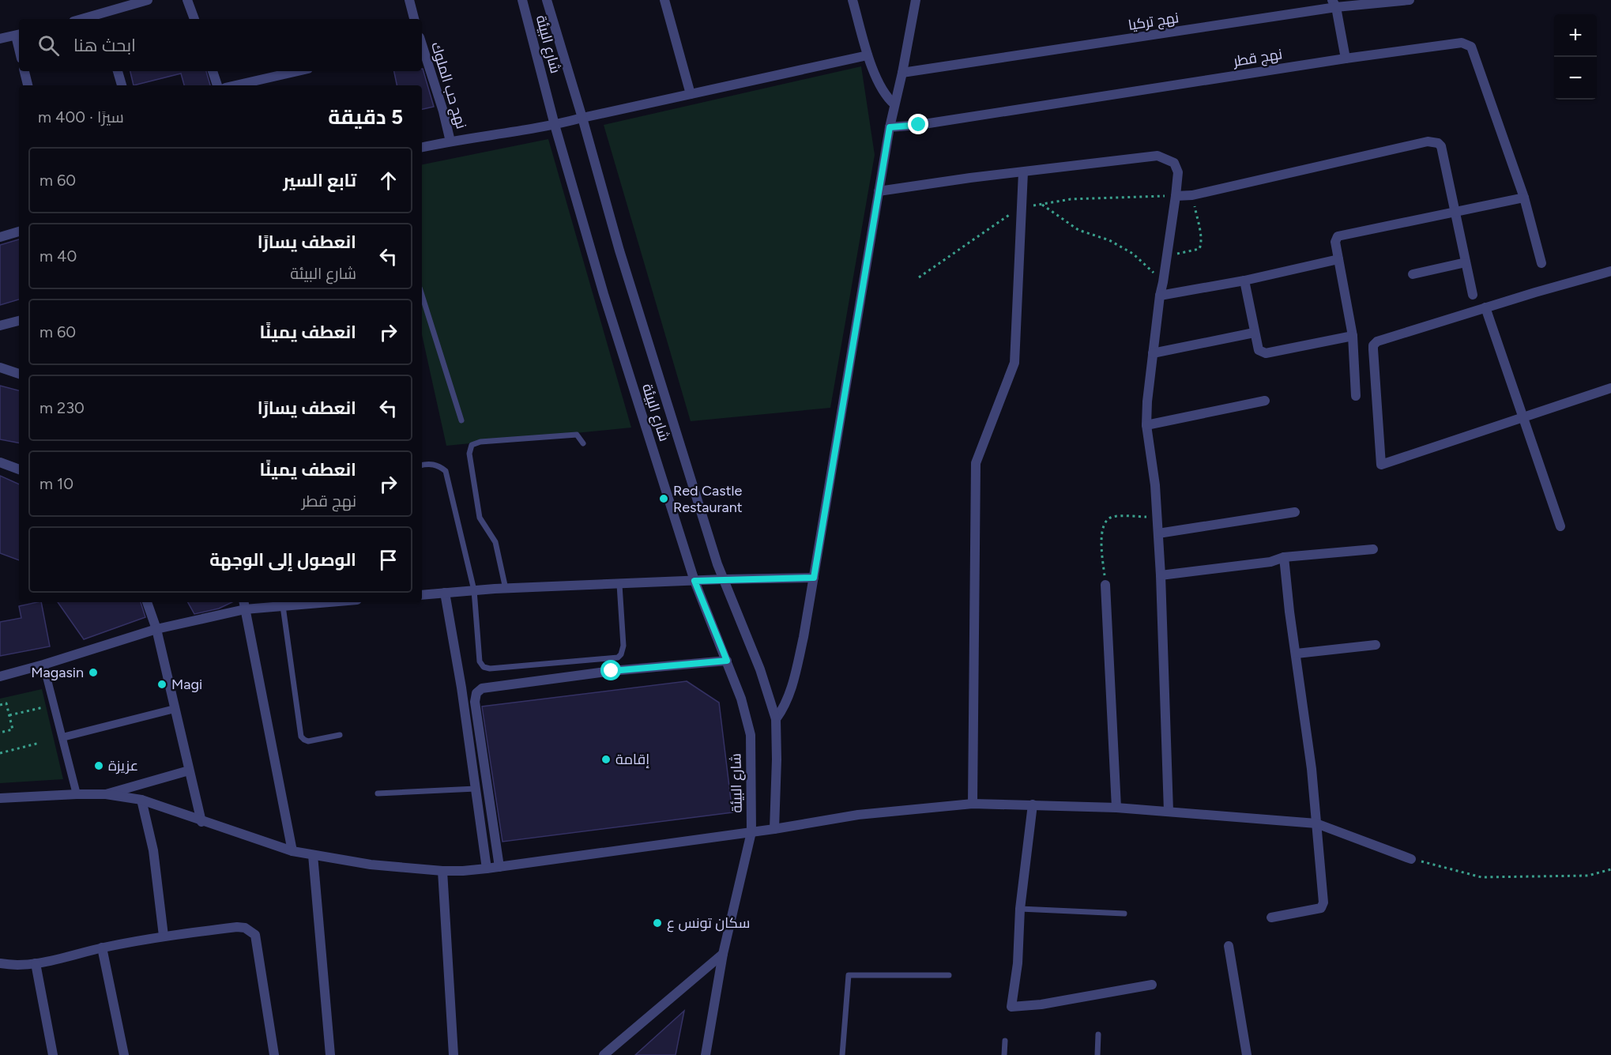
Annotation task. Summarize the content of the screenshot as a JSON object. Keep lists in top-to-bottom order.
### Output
{
  "streets": {
    "street": [
      "نهج تركيا",
      "شارع البيئة",
      "نهج قطر",
      "نهج حب الملوك"
    ]
  },
  "places": [
    "Red Castle Restaurant",
    "Magasin",
    "Magi",
    "إقامة",
    "عزيزة",
    "سكان تونس ع"
  ],
  "page": {
    "map_buttons": ["+", "−"],
    "search": "ابحث هنا",
    "heading": ["5 دقيقة", "سيرًا · 400 m"],
    "list": [
      ["تابع السير", "60 m"],
      ["انعطف يسارًا", "شارع البيئة", "40 m"],
      ["انعطف يمينًا", "60 m"],
      ["انعطف يسارًا", "230 m"],
      ["انعطف يمينًا", "نهج قطر", "10 m"],
      "الوصول إلى الوجهة"
    ]
  }
}
